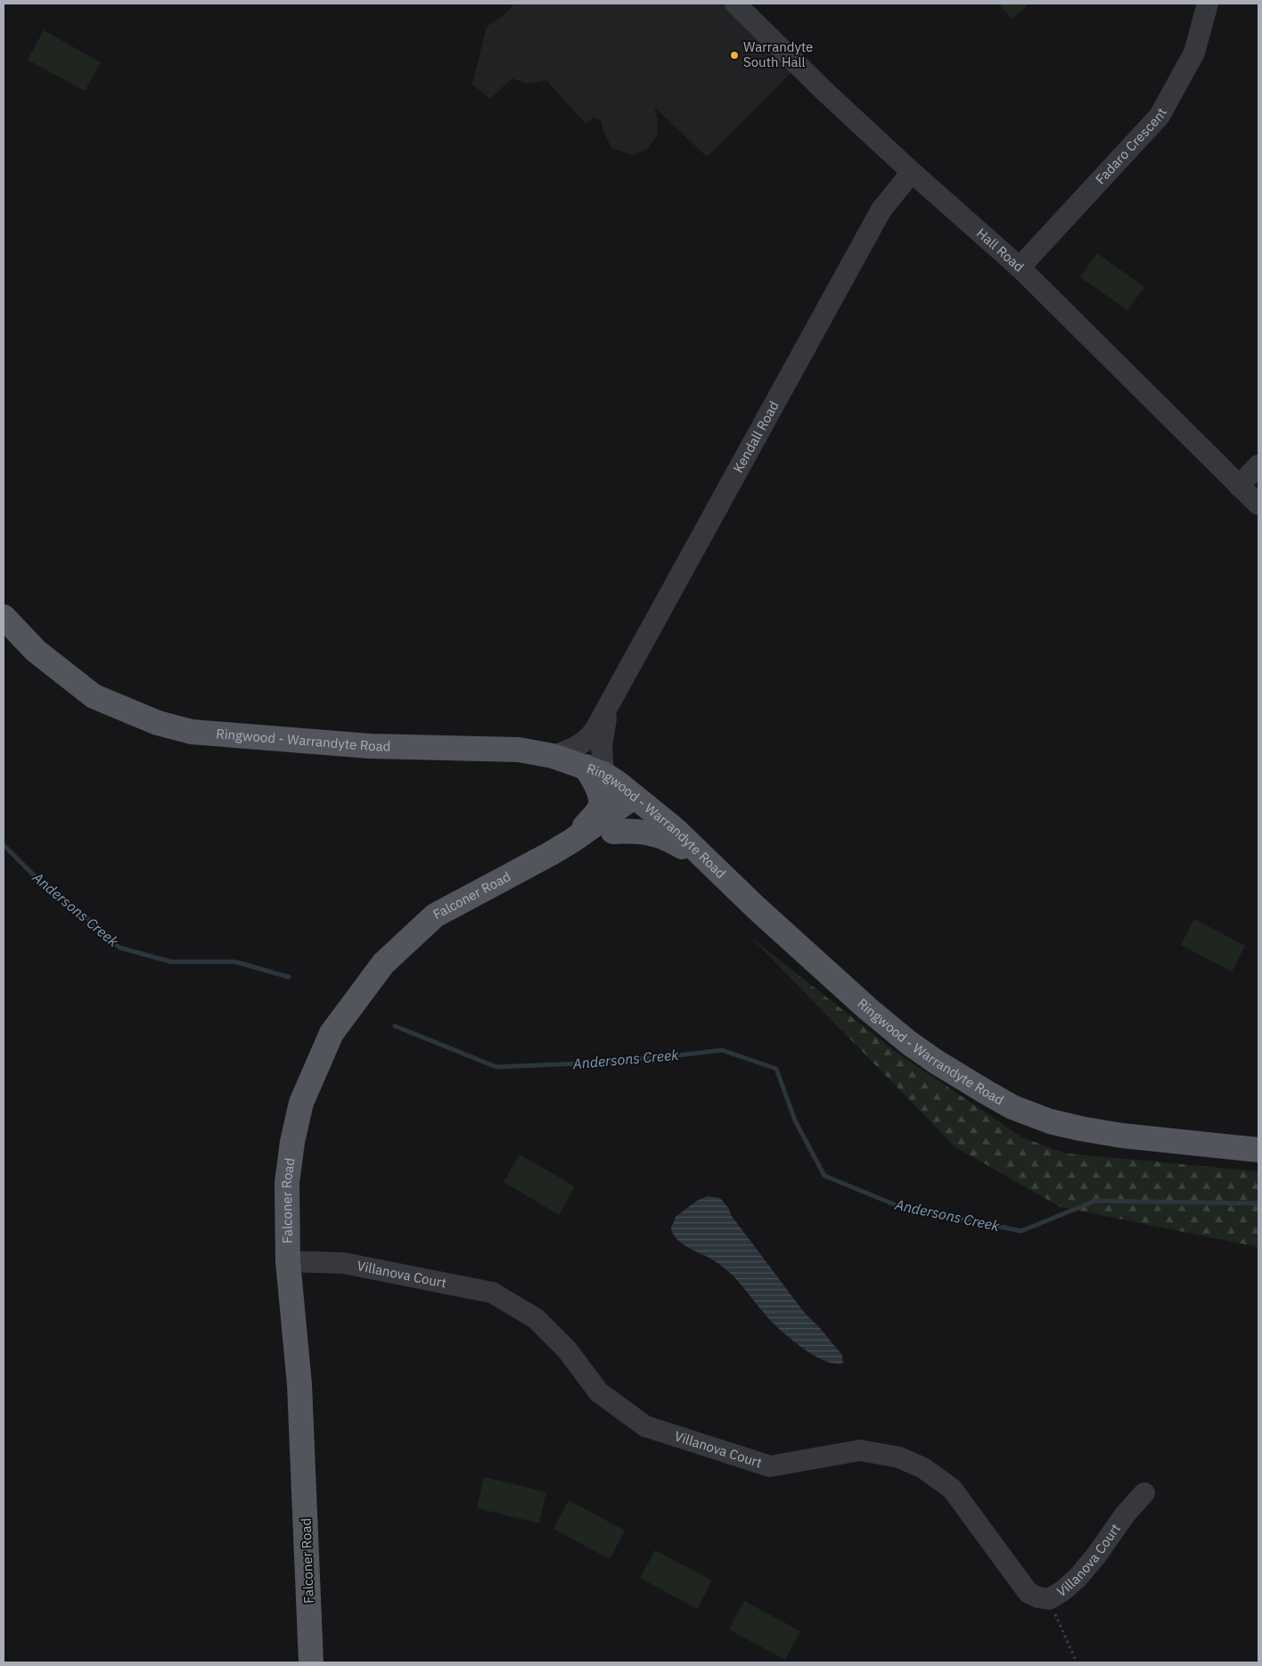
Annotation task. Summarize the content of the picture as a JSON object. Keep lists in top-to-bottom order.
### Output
{
  "streets": {
    "main road": ["Ringwood - Warrandyte Road", "Falconer Road"],
    "street": [
      "Fadaro Crescent",
      "Hall Road",
      "Kendall Road",
      "Villanova Court"
    ]
  },
  "crossings": [
    ["Fadaro Crescent", "Hall Road"],
    ["Hall Road", "Kendall Road"],
    ["Kendall Road", "Ringwood - Warrandyte Road"],
    ["Ringwood - Warrandyte Road", "Falconer Road"],
    ["Falconer Road", "Villanova Court"]
  ],
  "water": ["Andersons Creek"],
  "places": ["Warrandyte South Hall"]
}
